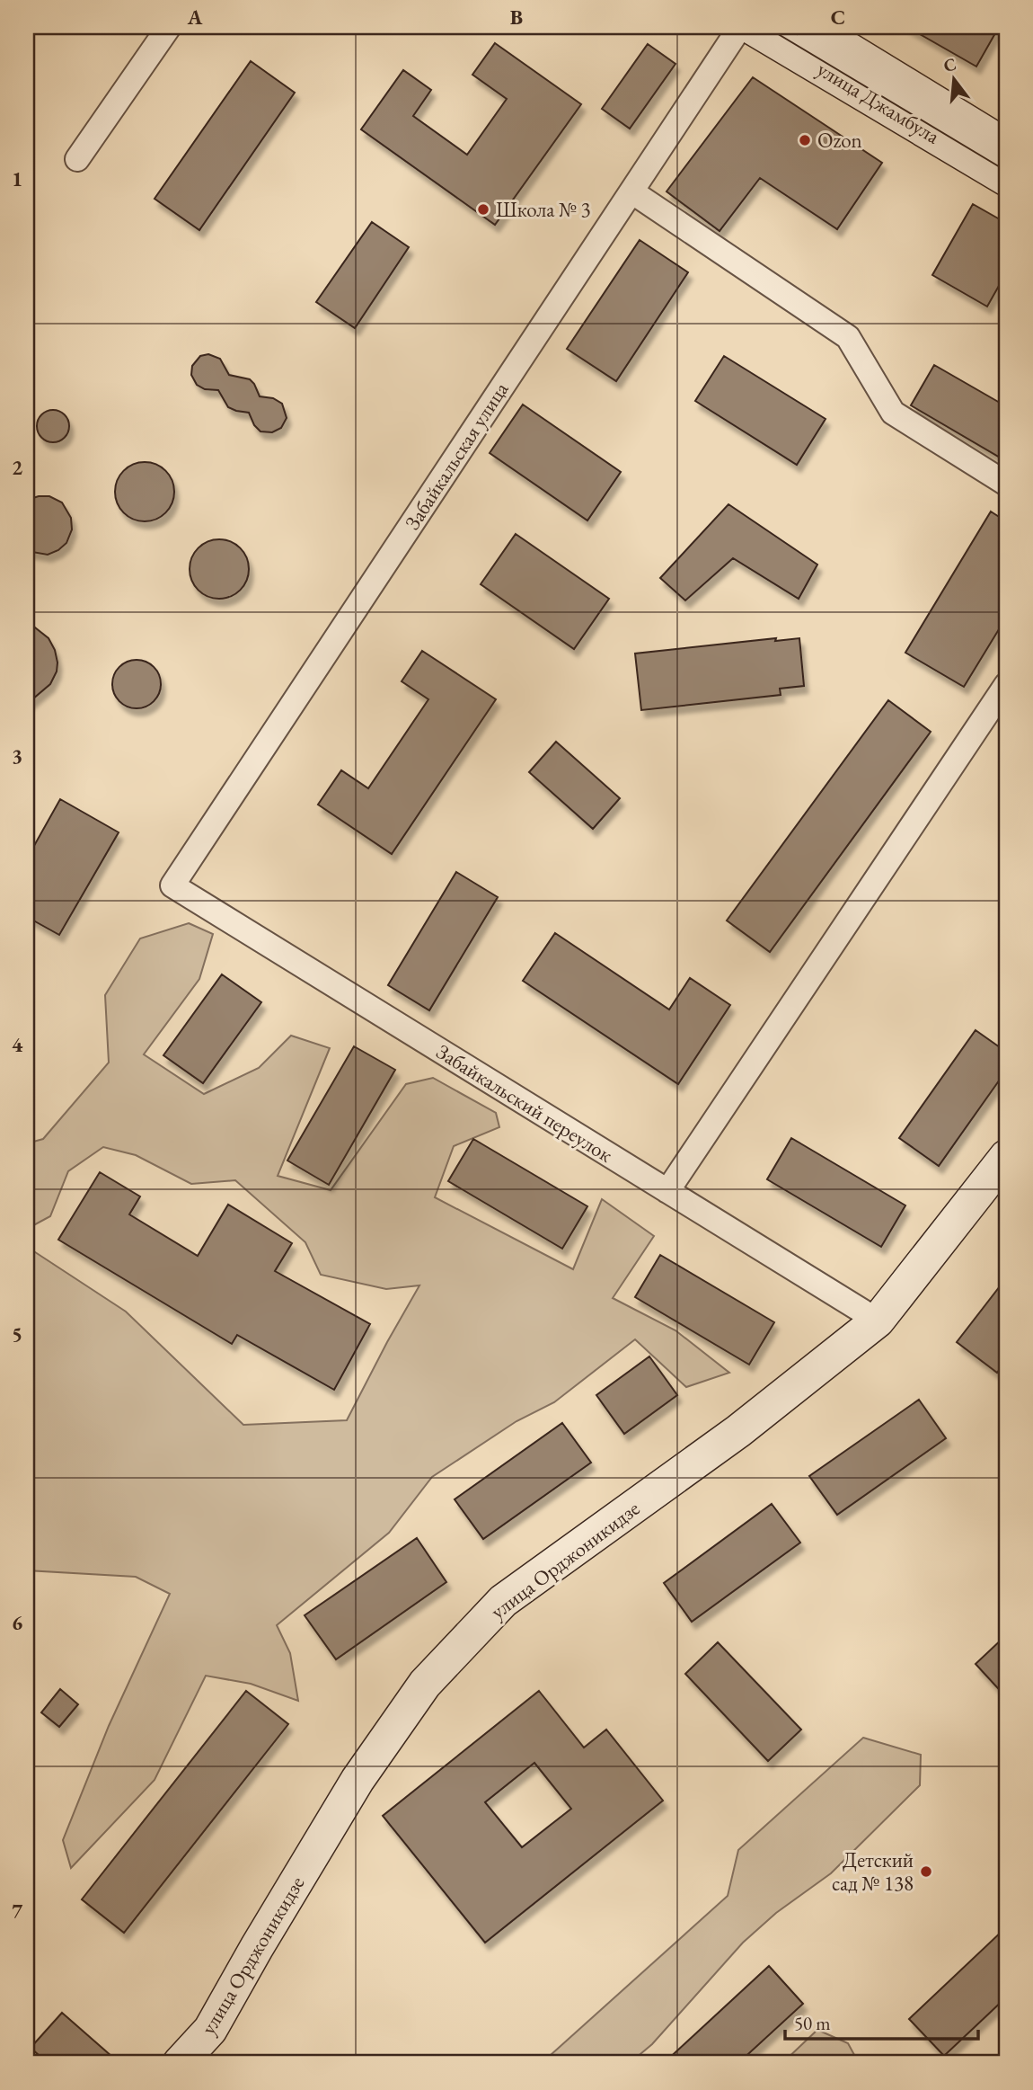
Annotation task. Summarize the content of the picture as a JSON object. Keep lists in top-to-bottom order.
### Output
{
  "streets": {
    "street": [
      "улица Джамбула",
      "Забайкальская улица",
      "Забайкальский переулок",
      "улица Орджоникидзе"
    ]
  },
  "crossings": [
    ["Забайкальская улица", "Забайкальский переулок"],
    ["Забайкальский переулок", "улица Орджоникидзе"]
  ],
  "places": ["Ozon", "Школа № 3", "Детский сад № 138"],
  "scale_bar": "50 m",
  "north": "top",
  "grid": {
    "columns": ["A", "B", "C"],
    "rows": [
      "1",
      "2",
      "3",
      "4",
      "5",
      "6",
      "7"
    ]
  }
}
